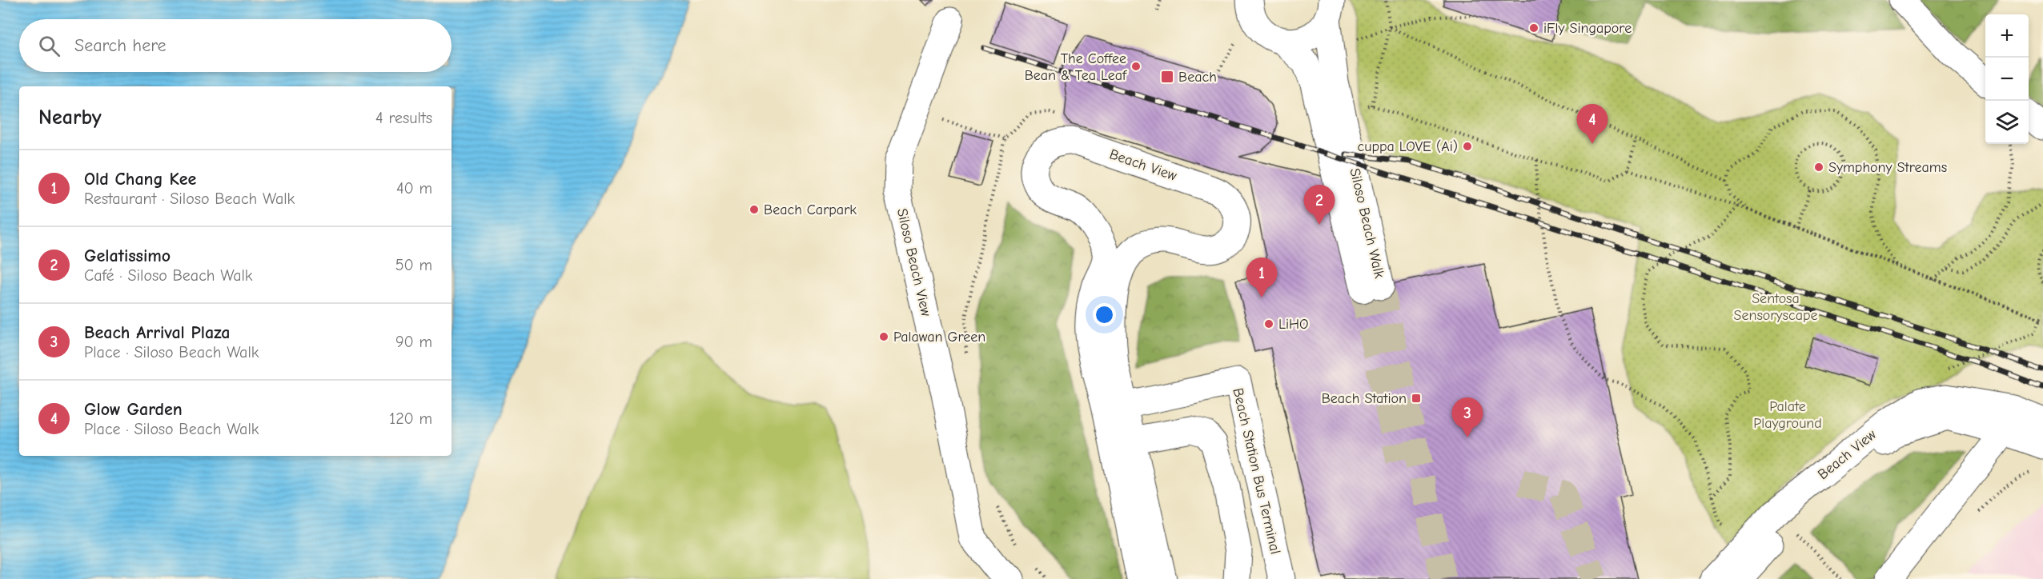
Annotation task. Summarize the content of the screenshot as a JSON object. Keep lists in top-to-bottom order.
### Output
{
  "streets": {
    "street": [
      "Beach View",
      "Siloso Beach Walk",
      "Siloso Beach View",
      "Beach Station Bus Terminal"
    ]
  },
  "crossings": [
    ["Beach View", "Beach Station Bus Terminal"]
  ],
  "parks": ["Sentosa Sensoryscape", "Palate Playground"],
  "places": {
    "other": [
      "iFly Singapore",
      "The Coffee Bean & Tea Leaf",
      "cuppa LOVE (Ai)",
      "Symphony Streams",
      "Beach Carpark",
      "LiHO",
      "Palawan Green"
    ],
    "transit": ["Beach", "Beach Station"]
  },
  "page": {
    "map_buttons": ["+", "−"],
    "search": "Search here",
    "heading": ["Nearby", "4 results"],
    "pins": [
      "4",
      "2",
      "1",
      "3"
    ],
    "list": [
      {
        "mark": "1",
        "name": "Old Chang Kee",
        "note": "Restaurant · Siloso Beach Walk",
        "value": "40 m"
      },
      {
        "mark": "2",
        "name": "Gelatissimo",
        "note": "Café · Siloso Beach Walk",
        "value": "50 m"
      },
      {
        "mark": "3",
        "name": "Beach Arrival Plaza",
        "note": "Place · Siloso Beach Walk",
        "value": "90 m"
      },
      {
        "mark": "4",
        "name": "Glow Garden",
        "note": "Place · Siloso Beach Walk",
        "value": "120 m"
      }
    ]
  }
}
